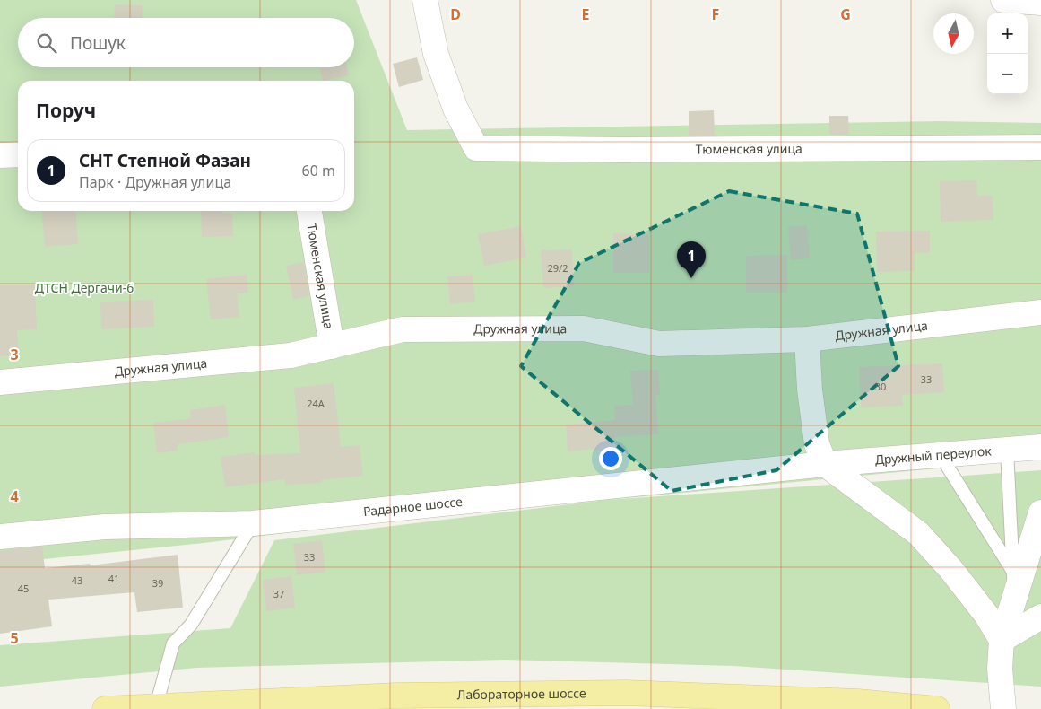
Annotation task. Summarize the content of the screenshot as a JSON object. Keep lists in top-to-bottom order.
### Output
{
  "streets": {
    "main road": ["Лабораторное шоссе"],
    "street": [
      "Тюменская улица",
      "Дружная улица",
      "Дружный переулок",
      "Радарное шоссе"
    ]
  },
  "crossings": [
    ["Тюменская улица", "Дружная улица"],
    ["Дружный переулок", "Радарное шоссе"]
  ],
  "parks": ["ДТСН Дергачи-6"],
  "house_numbers": [
    "29/2",
    "33",
    "30",
    "24А",
    "33",
    "41",
    "43",
    "39",
    "45",
    "37"
  ],
  "north": "bottom",
  "page": {
    "map_buttons": ["+", "−"],
    "search": "Пошук",
    "heading": "Поруч",
    "list": [
      {
        "mark": "1",
        "name": "СНТ Степной Фазан",
        "note": "Парк · Дружная улица",
        "value": "60 m"
      }
    ],
    "pins": "1"
  },
  "grid": {
    "columns": [
      "D",
      "E",
      "F",
      "G"
    ],
    "rows": ["3", "4", "5"]
  }
}
